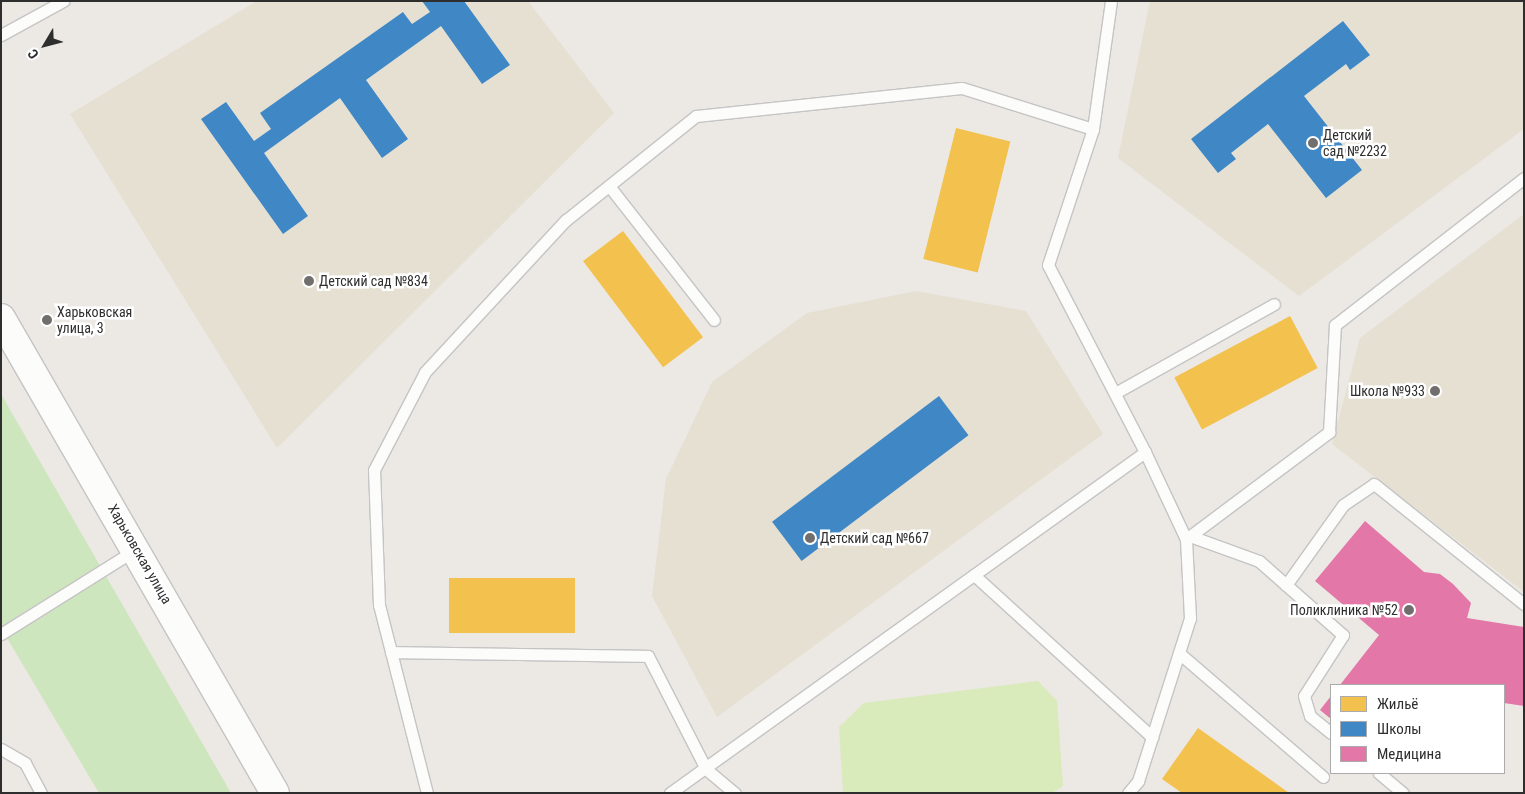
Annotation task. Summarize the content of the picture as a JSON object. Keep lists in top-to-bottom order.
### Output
{
  "streets": {
    "street": ["Харьковская улица"]
  },
  "places": [
    "Детский сад №2232",
    "Детский сад №834",
    "Харьковская улица, 3",
    "Школа №933",
    "Детский сад №667",
    "Поликлиника №52"
  ],
  "legend": ["Жильё", "Школы", "Медицина"],
  "north": "bottom left"
}
